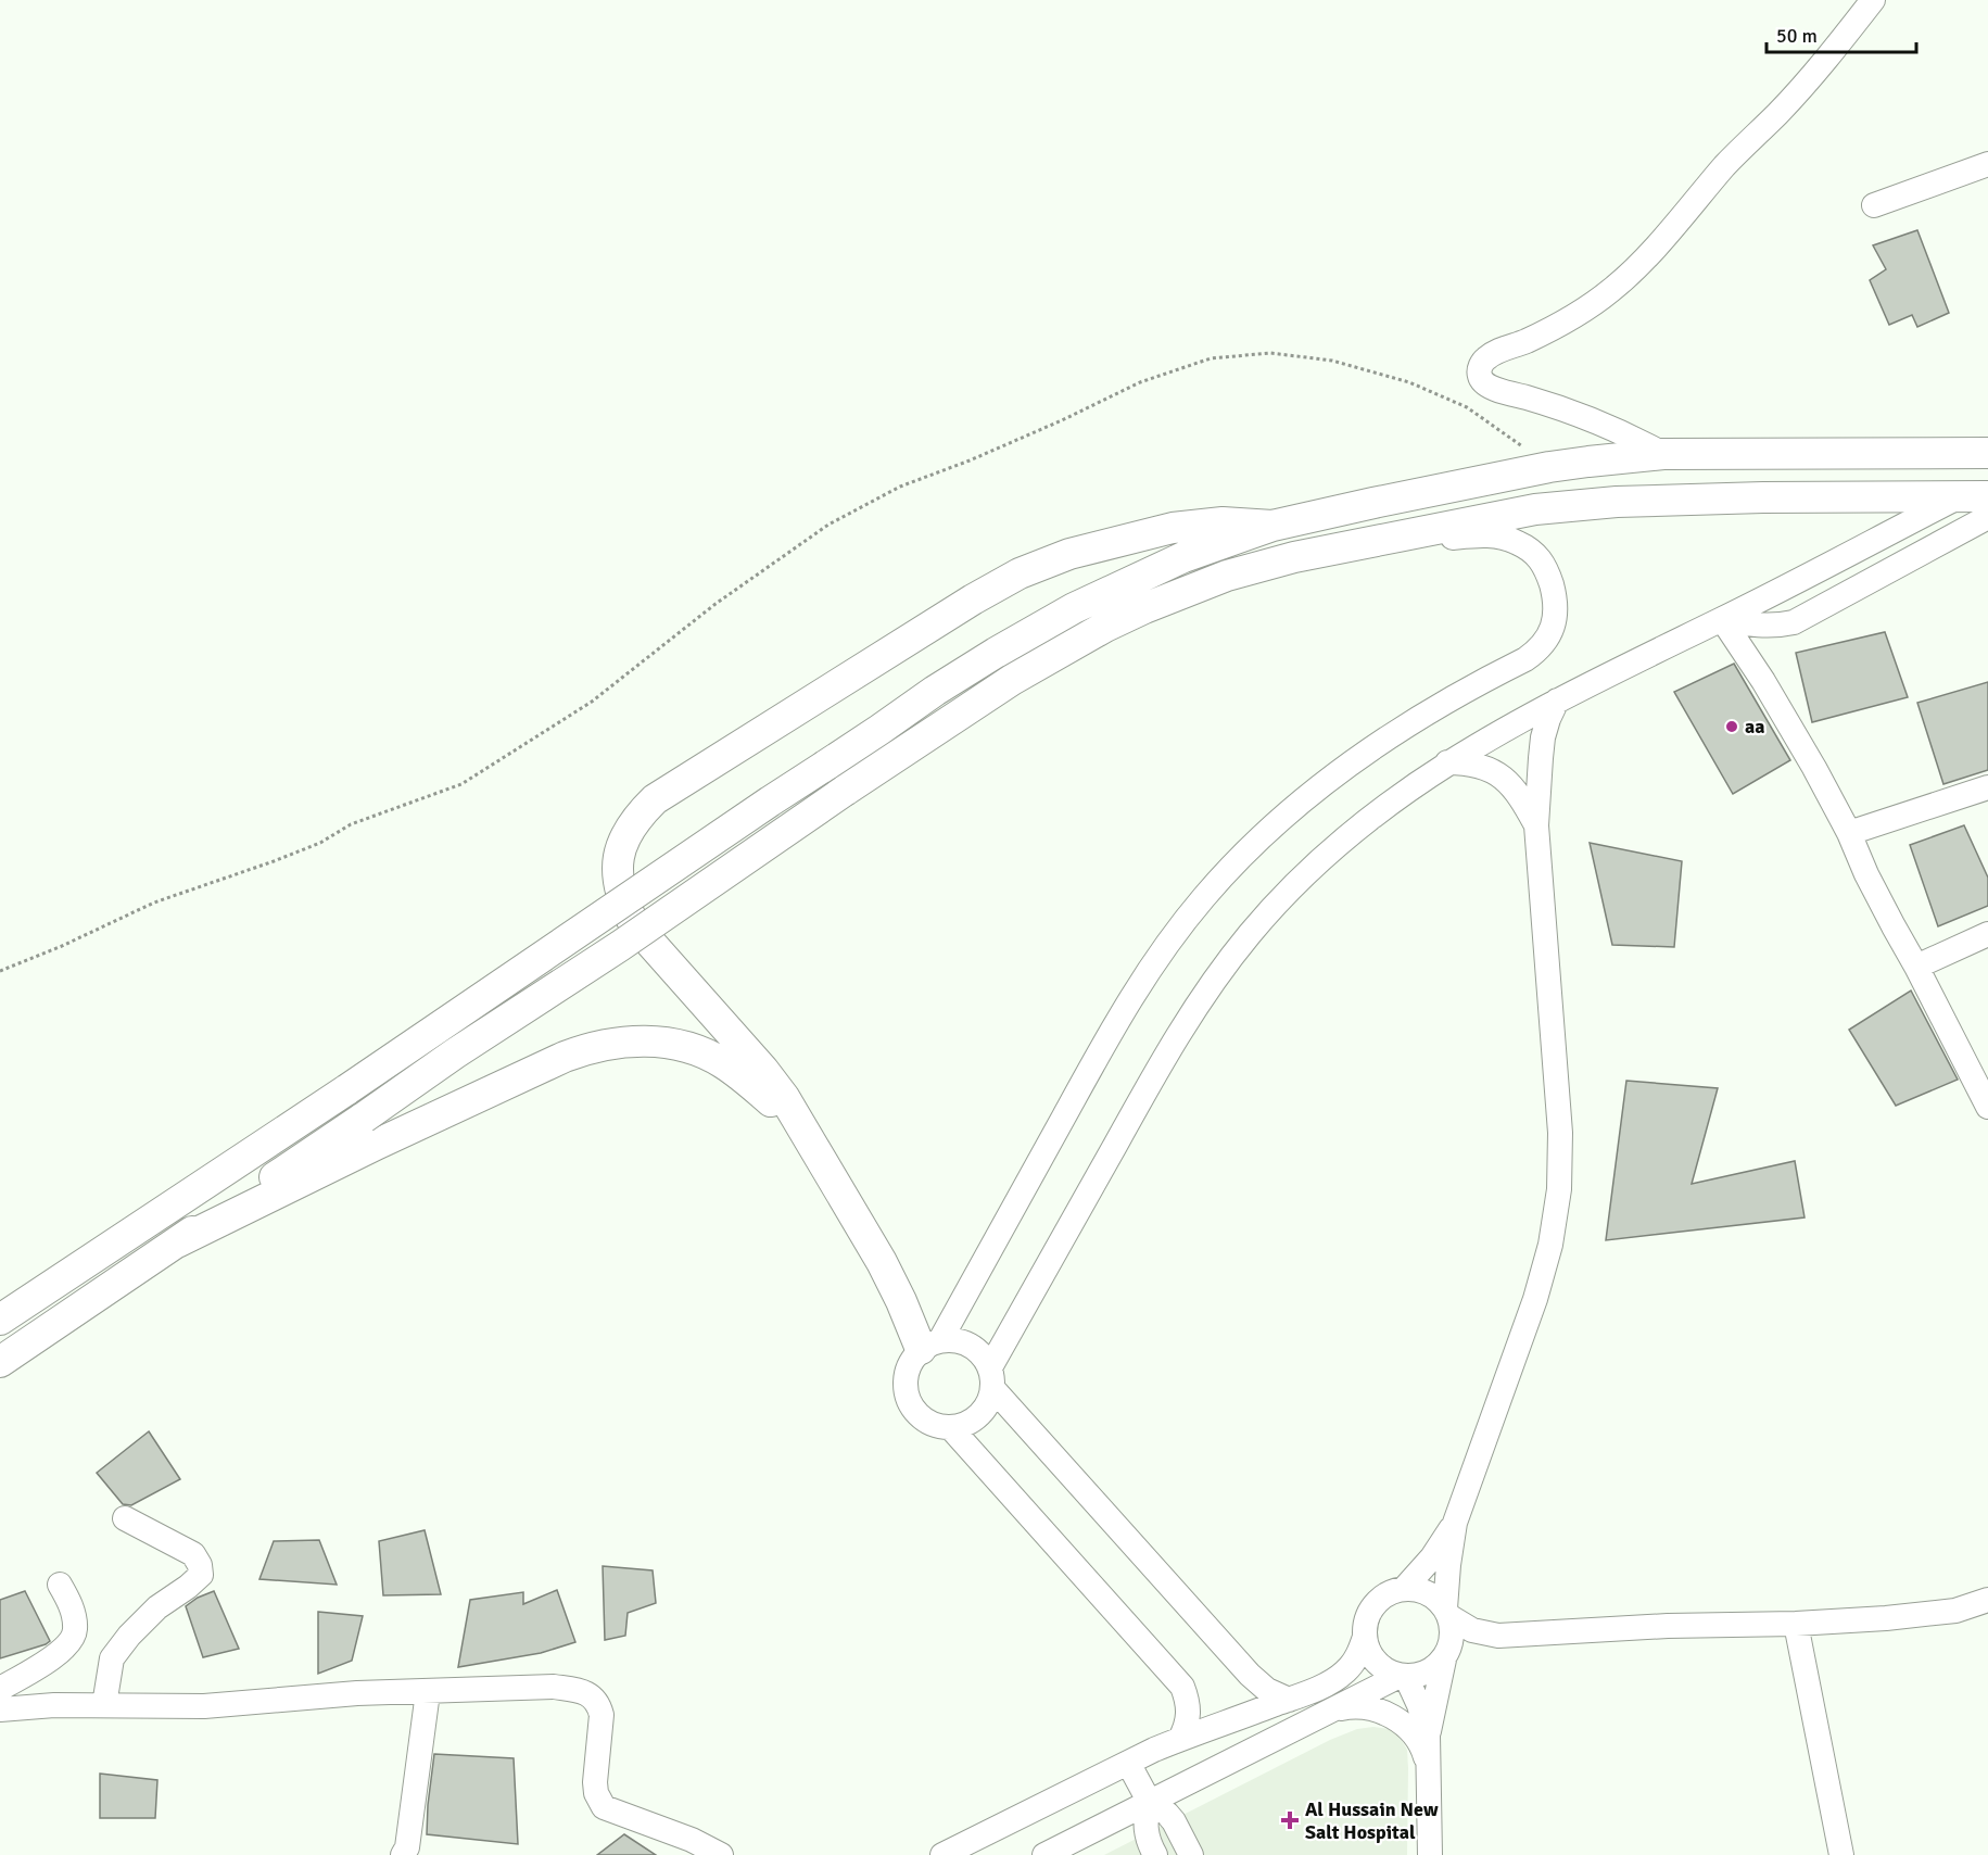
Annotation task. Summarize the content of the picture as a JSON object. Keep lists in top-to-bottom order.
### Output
{
  "places": {
    "other": ["aa"],
    "health": ["Al Hussain New Salt Hospital"]
  },
  "scale_bar": "50 m"
}
